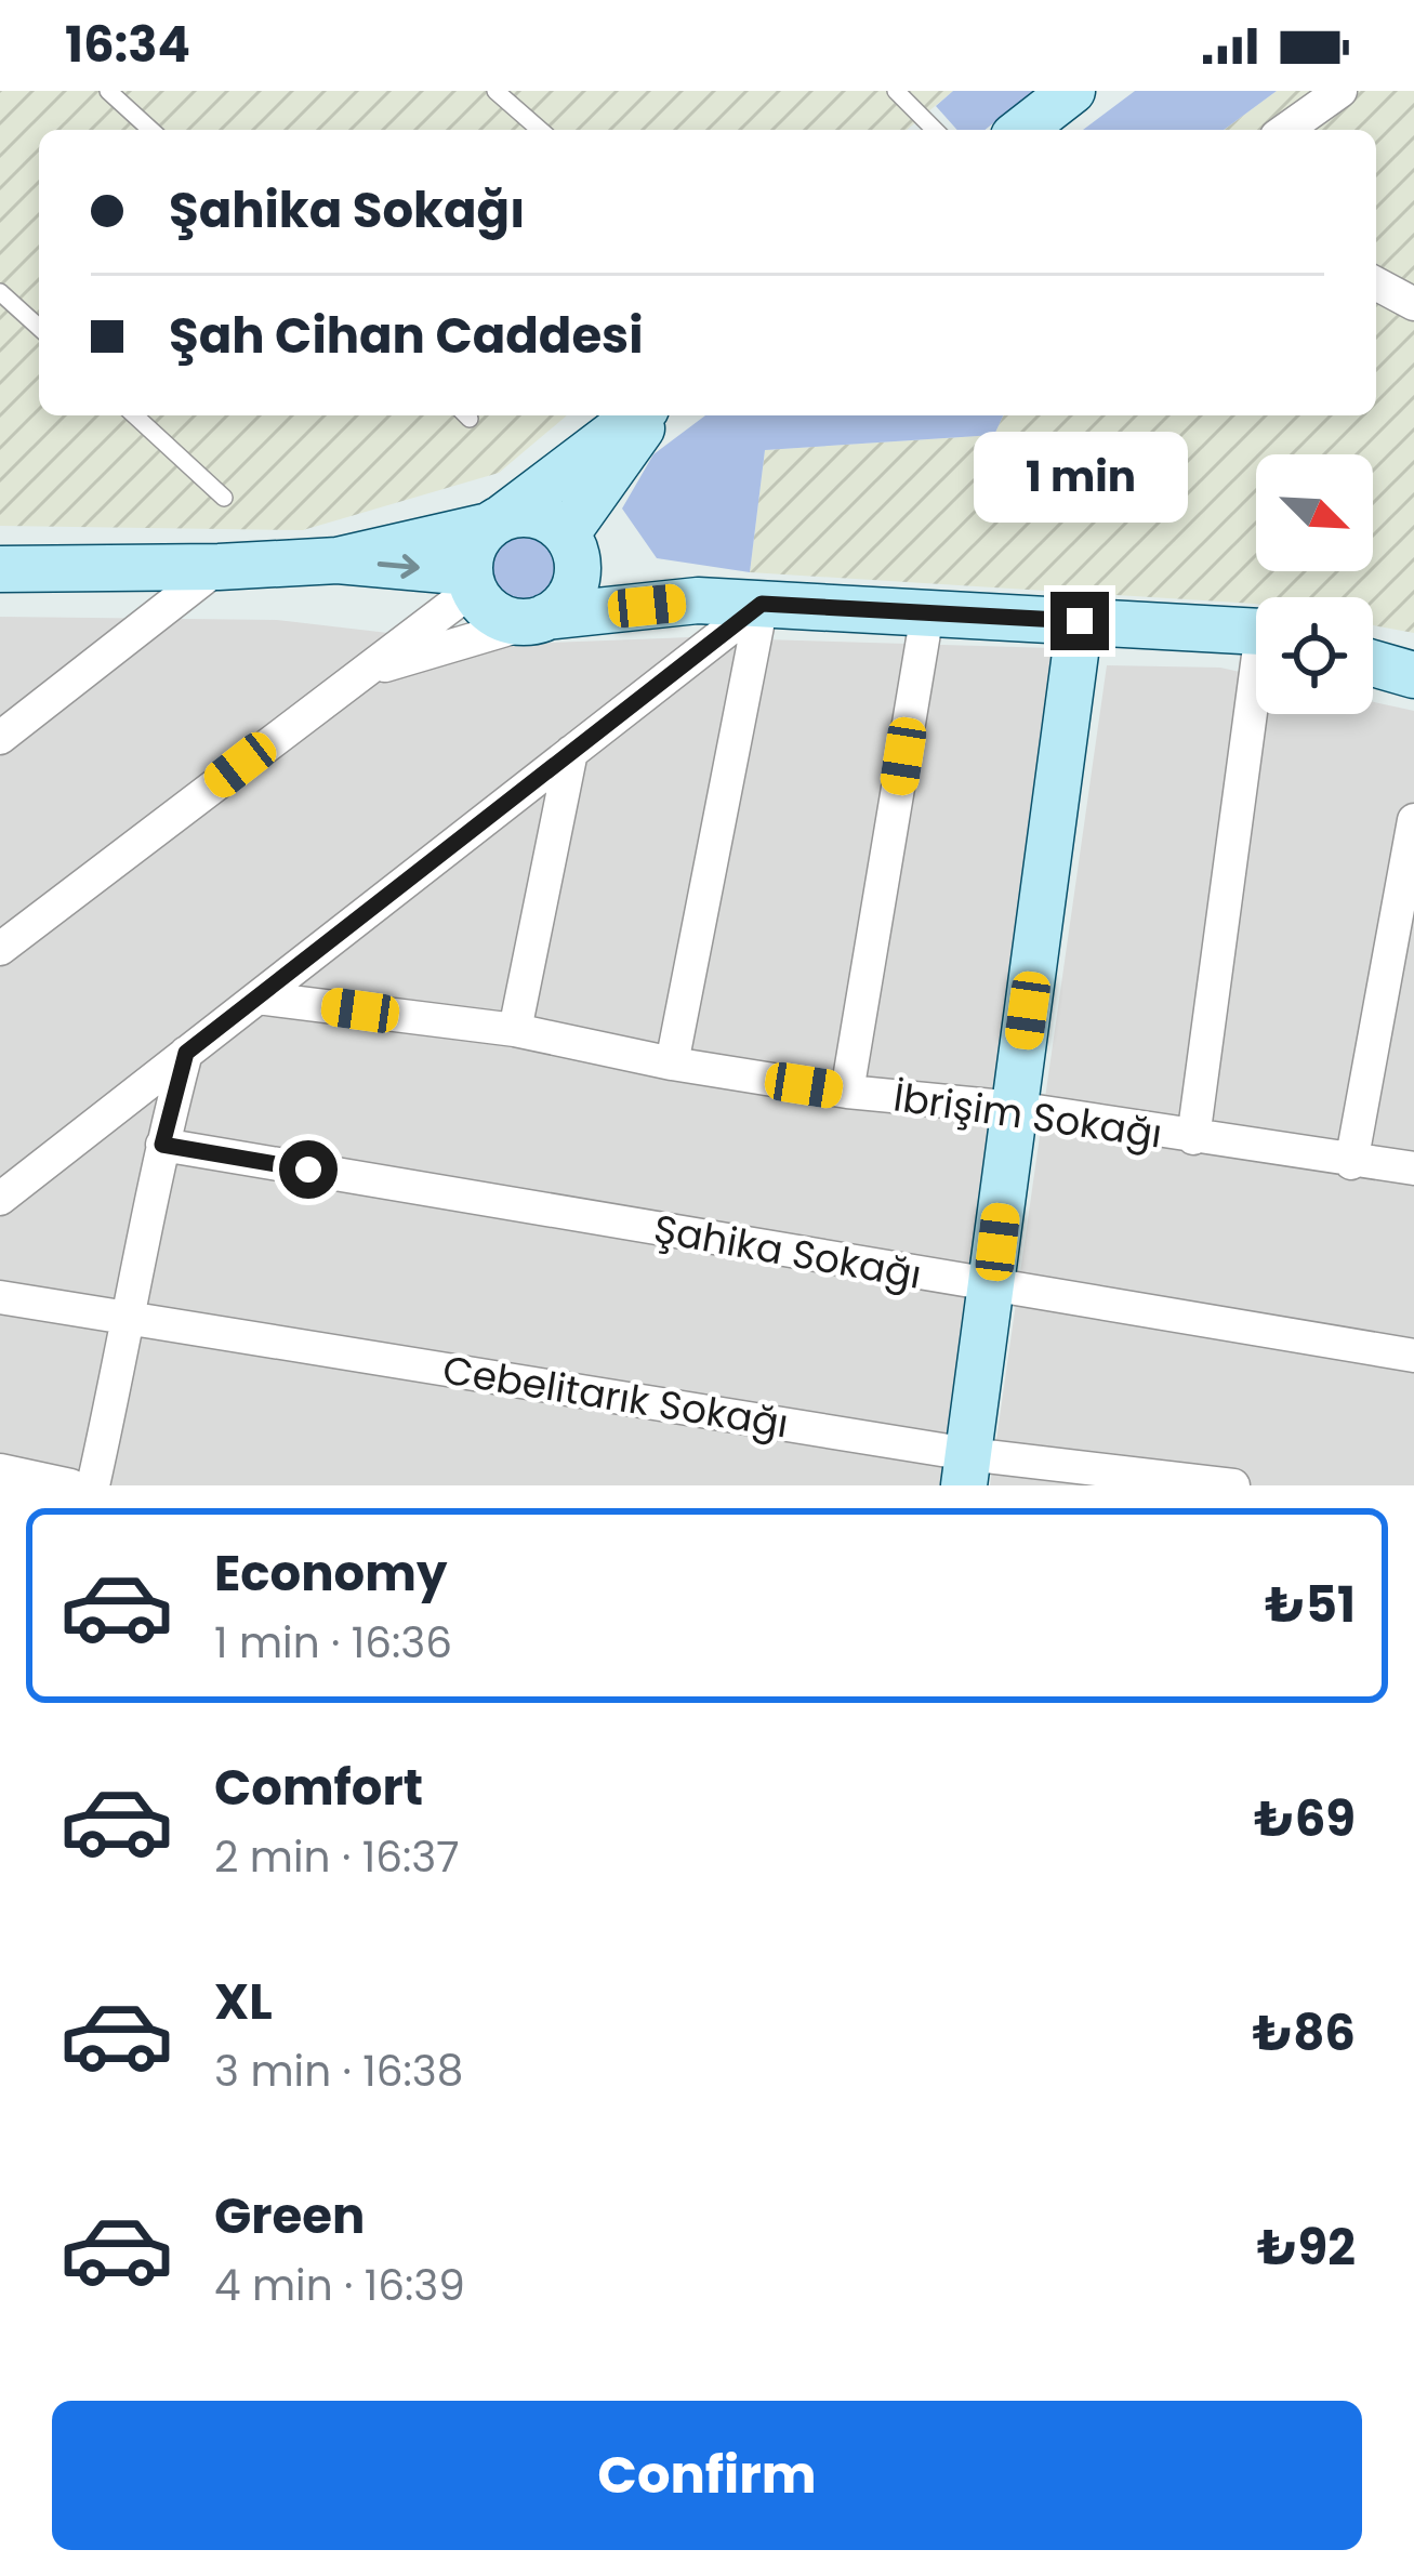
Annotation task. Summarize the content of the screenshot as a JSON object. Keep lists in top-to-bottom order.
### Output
{
  "streets": {
    "street": ["İbrişim Sokağı", "Şahika Sokağı", "Cebelitarık Sokağı"]
  },
  "north": "bottom right",
  "page": {
    "status": "16:34",
    "banner": ["Şahika Sokağı", "Şah Cihan Caddesi"],
    "bubble": "1 min",
    "list": [
      {
        "name": "Economy",
        "note": "1 min · 16:36",
        "value": "₺51"
      },
      {
        "name": "Comfort",
        "note": "2 min · 16:37",
        "value": "₺69"
      },
      {
        "name": "XL",
        "note": "3 min · 16:38",
        "value": "₺86"
      },
      {
        "name": "Green",
        "note": "4 min · 16:39",
        "value": "₺92"
      }
    ],
    "buttons": "Confirm"
  }
}
